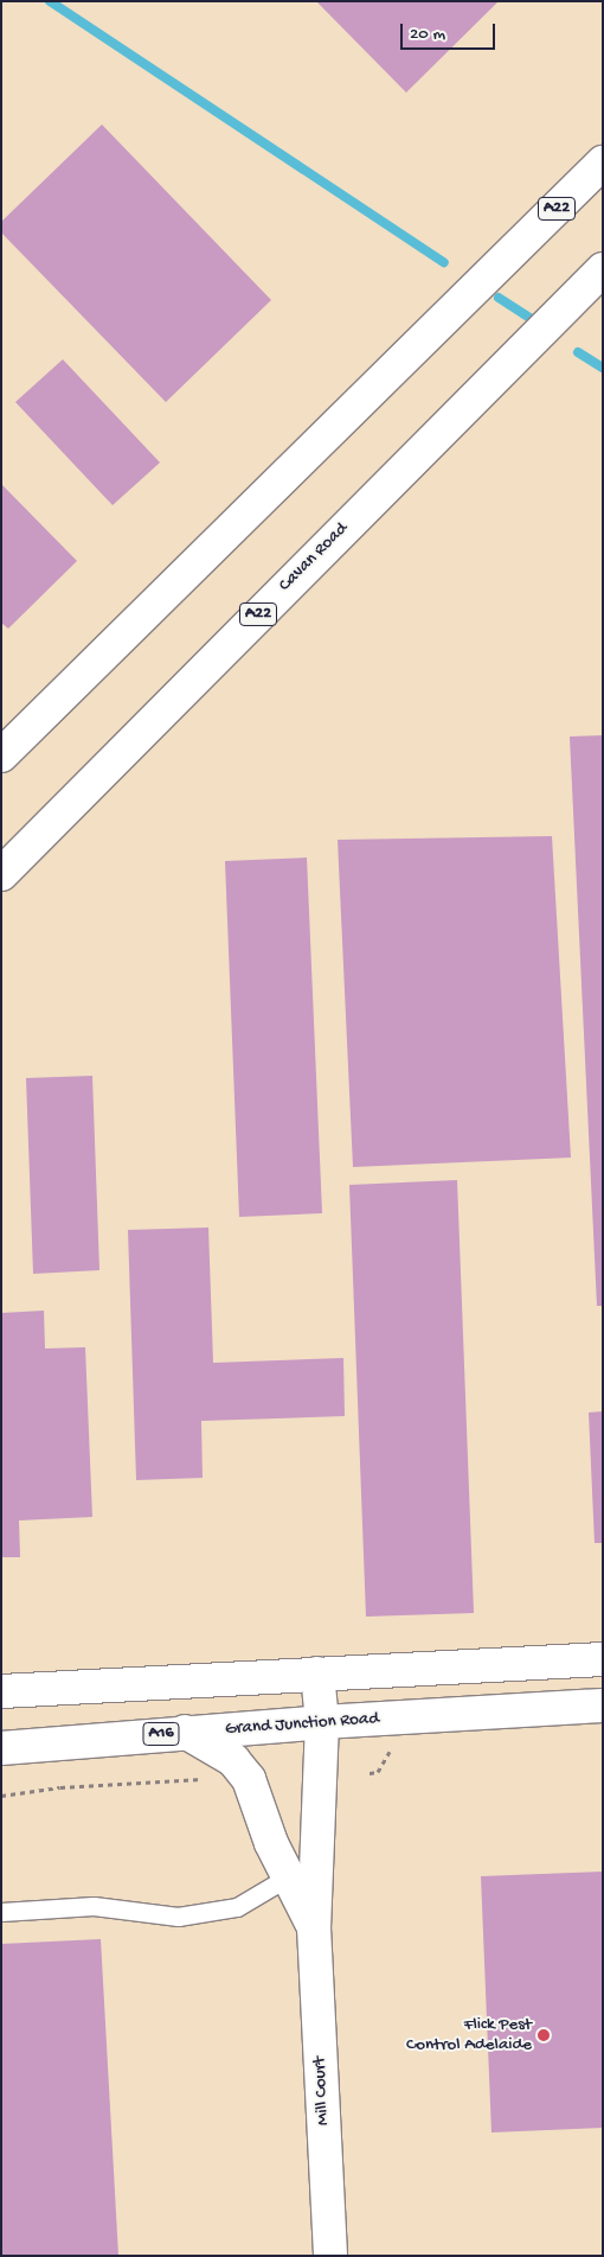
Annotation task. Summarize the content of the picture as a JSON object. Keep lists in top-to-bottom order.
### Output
{
  "streets": {
    "main road": [
      "A22",
      "Cavan Road",
      "Grand Junction Road",
      "A16",
      "Mill Court"
    ]
  },
  "crossings": [
    ["Grand Junction Road", "Mill Court"]
  ],
  "places": ["Flick Pest Control Adelaide"],
  "scale_bar": "20 m"
}
